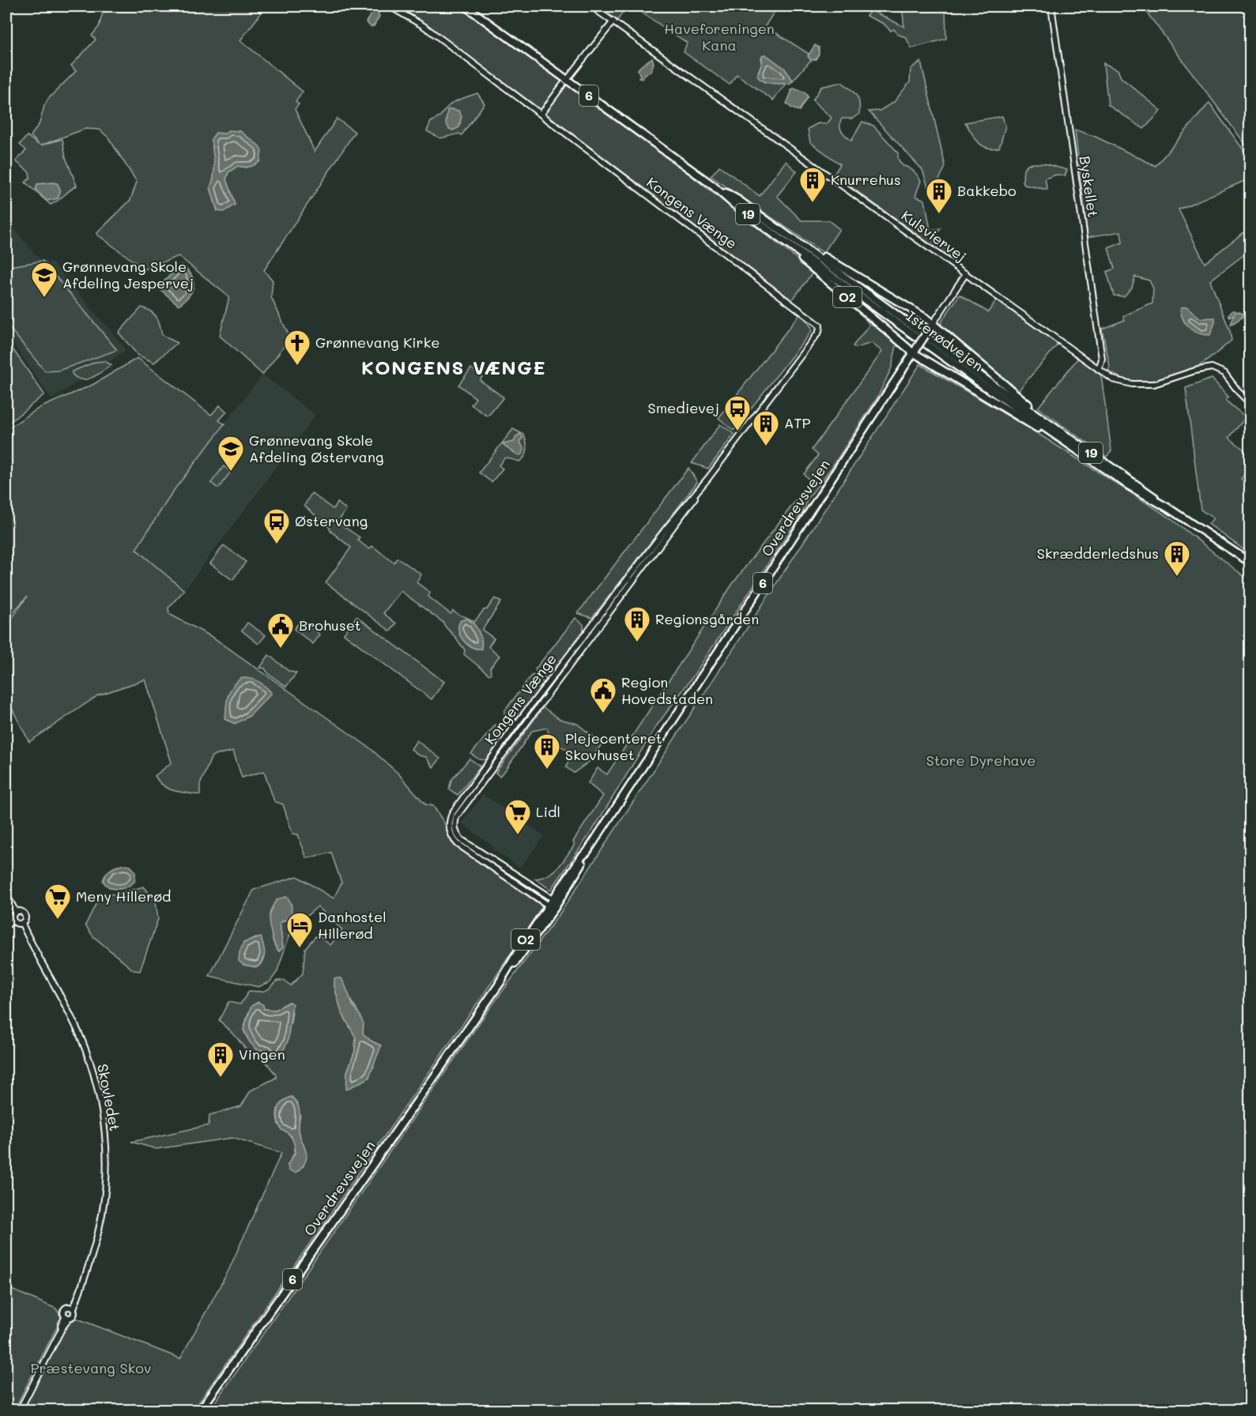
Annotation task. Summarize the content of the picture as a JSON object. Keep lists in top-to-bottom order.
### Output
{
  "streets": {
    "main road": [
      "6",
      "19",
      "O2",
      "Isterødvejen",
      "Overdrevsvejen"
    ],
    "street": [
      "Byskellet",
      "Kongens Vænge",
      "Kulsviervej",
      "Skovledet"
    ]
  },
  "crossings": [
    ["6", "Isterødvejen"],
    ["6", "Overdrevsvejen"],
    ["Byskellet", "Kulsviervej"],
    ["Kongens Vænge", "Overdrevsvejen"],
    ["Kulsviervej", "Overdrevsvejen"],
    ["O2", "Isterødvejen"],
    ["O2", "Overdrevsvejen"]
  ],
  "districts": ["KONGENS VÆNGE"],
  "parks": ["Haveforeningen Kana", "Store Dyrehave", "Præstevang Skov"],
  "places": {
    "building": [
      "Knurrehus",
      "Bakkebo",
      "ATP",
      "Skrædderledshus",
      "Regionsgården",
      "Plejecenteret Skovhuset",
      "Vingen"
    ],
    "school or university": ["Grønnevang Skole Afdeling Jespervej", "Grønnevang Skole Afdeling Østervang"],
    "church": ["Grønnevang Kirke"],
    "bus stop": ["Smedievej", "Østervang"],
    "public building": ["Brohuset", "Region Hovedstaden"],
    "supermarket": ["Lidl", "Meny Hillerød"],
    "hotel": ["Danhostel Hillerød"]
  }
}
